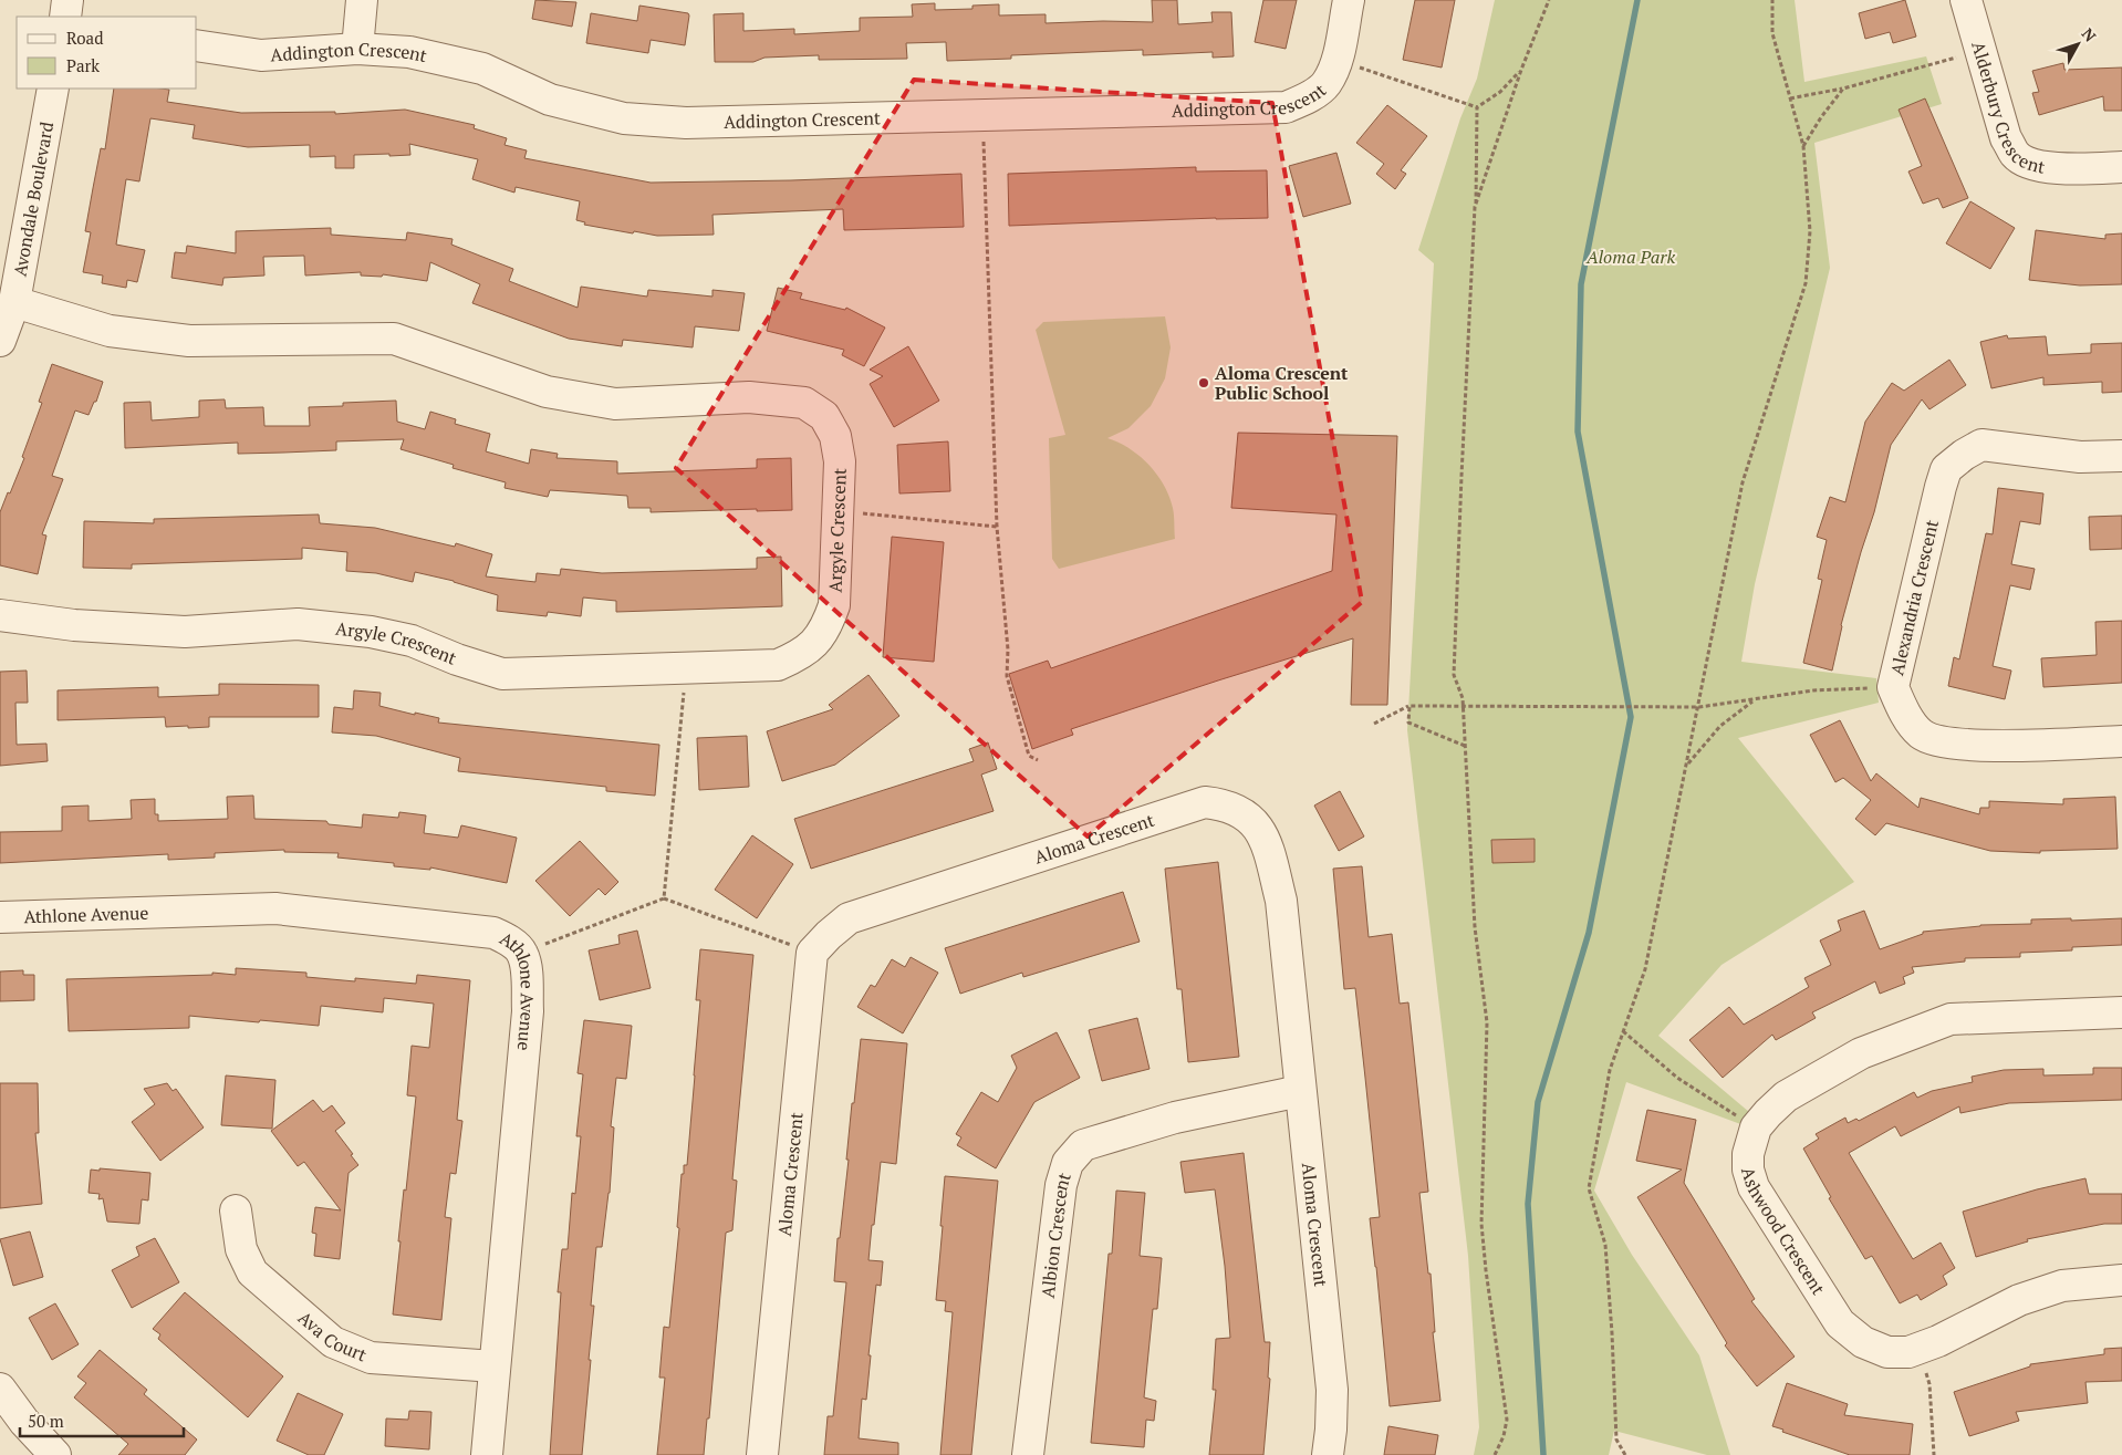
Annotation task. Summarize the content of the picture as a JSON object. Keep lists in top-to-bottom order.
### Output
{
  "streets": {
    "street": [
      "Addington Crescent",
      "Alderbury Crescent",
      "Avondale Boulevard",
      "Argyle Crescent",
      "Alexandria Crescent",
      "Aloma Crescent",
      "Athlone Avenue",
      "Ashwood Crescent",
      "Albion Crescent",
      "Ava Court"
    ]
  },
  "crossings": [
    ["Avondale Boulevard", "Argyle Crescent"],
    ["Aloma Crescent", "Albion Crescent"],
    ["Athlone Avenue", "Ava Court"]
  ],
  "parks": ["Aloma Park"],
  "places": ["Aloma Crescent Public School"],
  "legend": ["Road", "Park"],
  "scale_bar": "50 m",
  "north": "top right"
}
